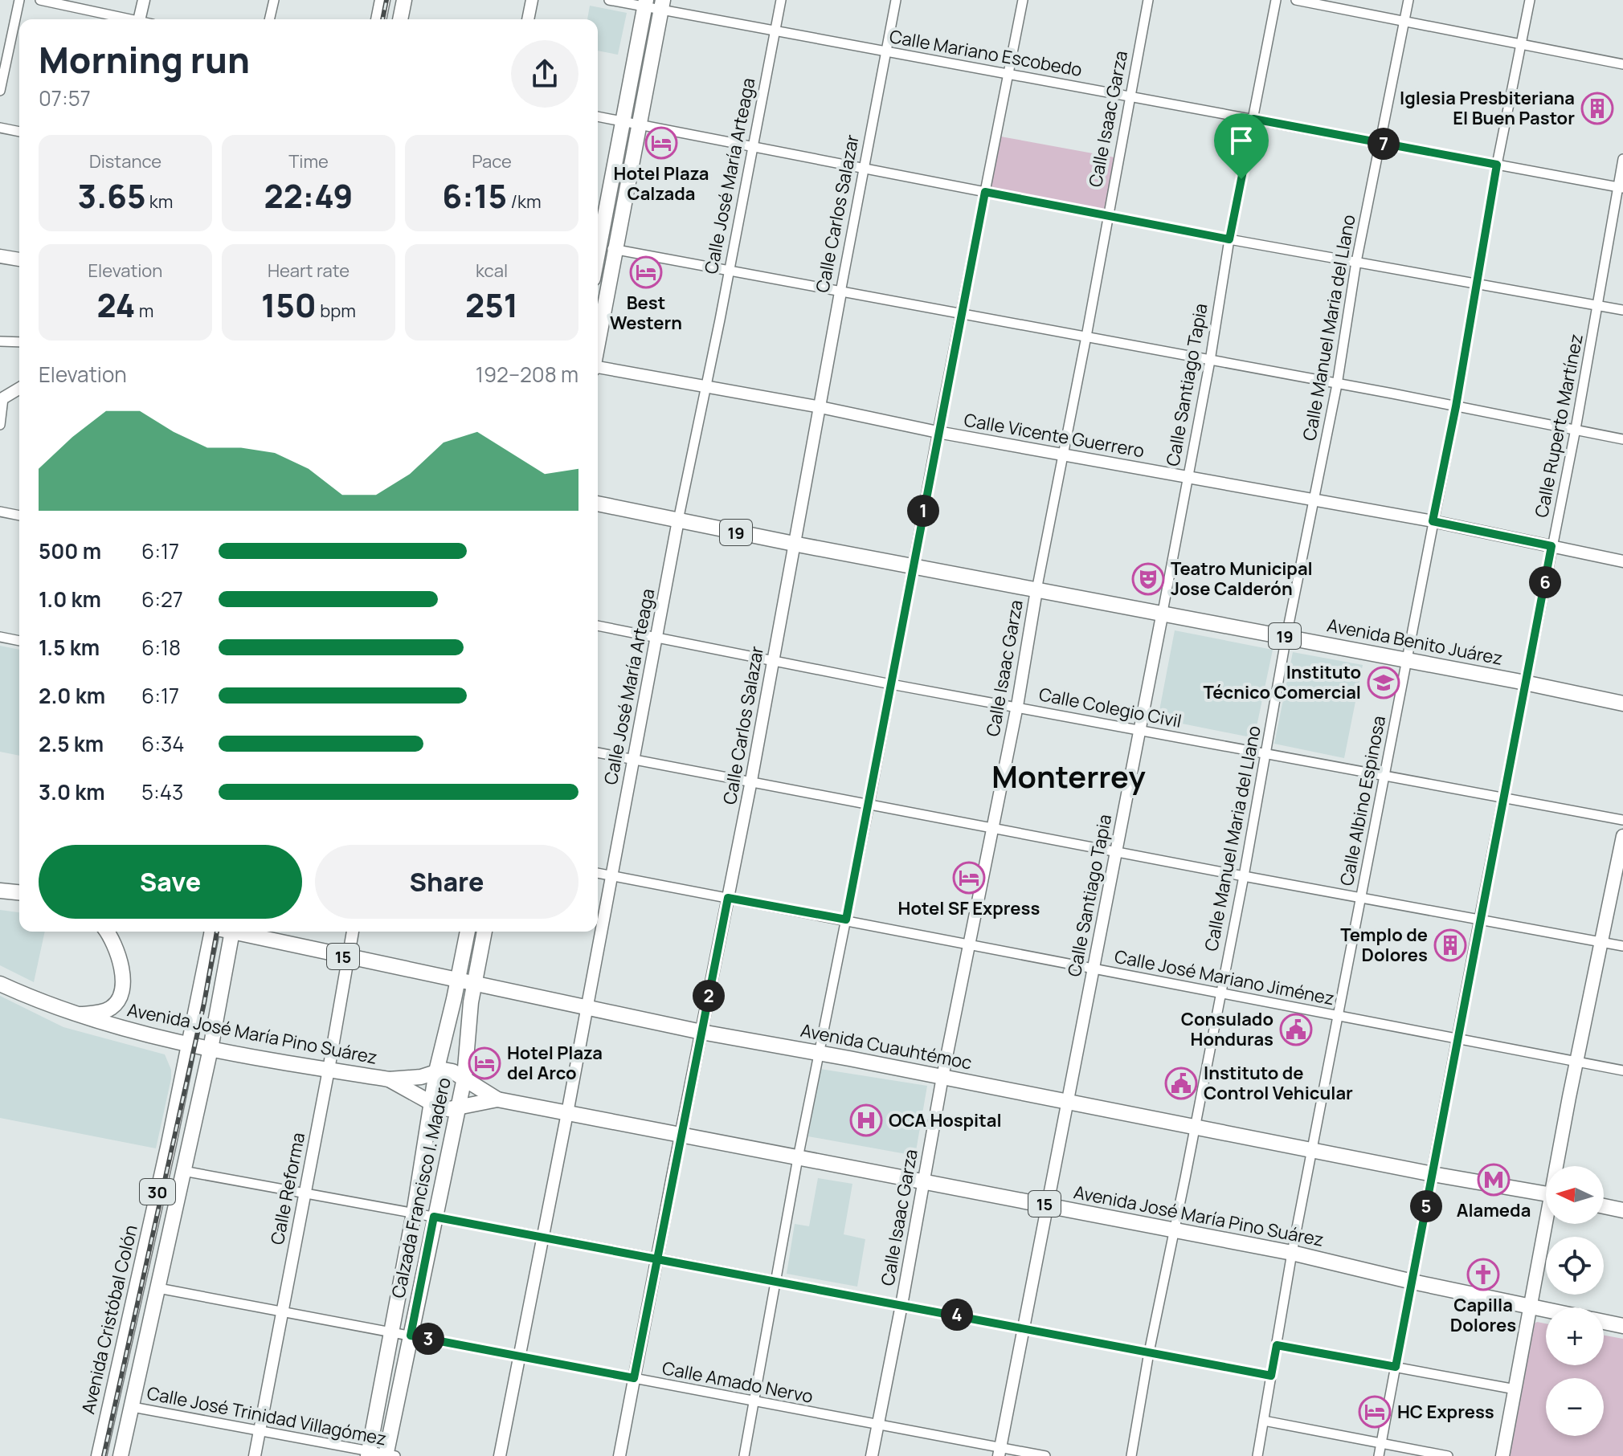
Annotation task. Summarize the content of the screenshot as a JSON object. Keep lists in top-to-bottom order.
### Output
{
  "streets": {
    "main road": [
      "19",
      "Avenida Benito Juárez",
      "15",
      "Avenida José María Pino Suárez",
      "Avenida Cuauhtémoc",
      "Calzada Francisco I. Madero",
      "30",
      "Avenida Cristóbal Colón"
    ],
    "street": [
      "Calle Mariano Escobedo",
      "Calle Isaac Garza",
      "Calle José María Arteaga",
      "Calle Carlos Salazar",
      "Calle Manuel Maria del Llano",
      "Calle Santiago Tapia",
      "Calle Ruperto Martínez",
      "Calle Vicente Guerrero",
      "Calle Colegio Civil",
      "Calle Albino Espinosa",
      "Calle José Mariano Jiménez",
      "Calle Reforma",
      "Calle Amado Nervo",
      "Calle José Trinidad Villagómez"
    ]
  },
  "crossings": [
    ["Calle Mariano Escobedo", "Calle Isaac Garza"],
    ["Calle Mariano Escobedo", "Calle José María Arteaga"],
    ["Calle Mariano Escobedo", "Calle Carlos Salazar"],
    ["Calle Mariano Escobedo", "Calle Manuel Maria del Llano"],
    ["Calle Mariano Escobedo", "Calle Santiago Tapia"],
    ["Calle Mariano Escobedo", "Calle Ruperto Martínez"],
    ["Calle Mariano Escobedo", "Calle Albino Espinosa"],
    ["Calle Isaac Garza", "Calle Vicente Guerrero"],
    ["Calle Isaac Garza", "Avenida Benito Juárez"],
    ["Calle Isaac Garza", "Calle Colegio Civil"],
    ["Calle Isaac Garza", "Calle José Mariano Jiménez"],
    ["Calle Isaac Garza", "Avenida José María Pino Suárez"],
    ["Calle Isaac Garza", "Avenida Cuauhtémoc"],
    ["Calle Isaac Garza", "Calle Amado Nervo"],
    ["Calle José María Arteaga", "Calle Vicente Guerrero"],
    ["Calle José María Arteaga", "Avenida Benito Juárez"],
    ["Calle José María Arteaga", "Calle Colegio Civil"],
    ["Calle José María Arteaga", "Calle José Mariano Jiménez"],
    ["Calle José María Arteaga", "Avenida José María Pino Suárez"],
    ["Calle José María Arteaga", "Avenida Cuauhtémoc"],
    ["Calle José María Arteaga", "Calle Amado Nervo"],
    ["Calle Carlos Salazar", "Calle Vicente Guerrero"],
    ["Calle Carlos Salazar", "Avenida Benito Juárez"],
    ["Calle Carlos Salazar", "Calle Colegio Civil"],
    ["Calle Carlos Salazar", "Calle José Mariano Jiménez"],
    ["Calle Carlos Salazar", "Avenida José María Pino Suárez"],
    ["Calle Carlos Salazar", "Avenida Cuauhtémoc"],
    ["Calle Carlos Salazar", "Calle Amado Nervo"],
    ["Calle Manuel Maria del Llano", "Calle Vicente Guerrero"],
    ["Calle Manuel Maria del Llano", "Avenida Benito Juárez"],
    ["Calle Manuel Maria del Llano", "Calle Colegio Civil"],
    ["Calle Manuel Maria del Llano", "Calle José Mariano Jiménez"],
    ["Calle Manuel Maria del Llano", "Avenida José María Pino Suárez"],
    ["Calle Manuel Maria del Llano", "Avenida Cuauhtémoc"],
    ["Calle Santiago Tapia", "Calle Vicente Guerrero"],
    ["Calle Santiago Tapia", "Avenida Benito Juárez"],
    ["Calle Santiago Tapia", "Calle Colegio Civil"],
    ["Calle Santiago Tapia", "Calle José Mariano Jiménez"],
    ["Calle Santiago Tapia", "Avenida José María Pino Suárez"],
    ["Calle Santiago Tapia", "Avenida Cuauhtémoc"],
    ["Calle Santiago Tapia", "Calle Amado Nervo"],
    ["Calle Ruperto Martínez", "Calle Vicente Guerrero"],
    ["Calle Ruperto Martínez", "Avenida Benito Juárez"],
    ["Calle Ruperto Martínez", "Calle Colegio Civil"],
    ["Calle Ruperto Martínez", "Calle José Mariano Jiménez"],
    ["Calle Ruperto Martínez", "Avenida José María Pino Suárez"],
    ["Calle Ruperto Martínez", "Avenida Cuauhtémoc"],
    ["Calle Vicente Guerrero", "Calle Albino Espinosa"],
    ["Avenida Benito Juárez", "Calle Albino Espinosa"],
    ["Calle Colegio Civil", "Calle Albino Espinosa"],
    ["Calle Albino Espinosa", "Calle José Mariano Jiménez"],
    ["Calle Albino Espinosa", "Avenida José María Pino Suárez"],
    ["Calle Albino Espinosa", "Avenida Cuauhtémoc"],
    ["Avenida José María Pino Suárez", "Calzada Francisco I. Madero"],
    ["Avenida José María Pino Suárez", "Calle Reforma"],
    ["Avenida José María Pino Suárez", "30"],
    ["Avenida José María Pino Suárez", "Avenida Cristóbal Colón"],
    ["Avenida Cuauhtémoc", "Calzada Francisco I. Madero"],
    ["Avenida Cuauhtémoc", "Calle Reforma"],
    ["Calzada Francisco I. Madero", "Calle Amado Nervo"],
    ["Calzada Francisco I. Madero", "Calle José Trinidad Villagómez"],
    ["Calle Reforma", "Calle Amado Nervo"],
    ["Calle Reforma", "Calle José Trinidad Villagómez"],
    ["30", "Calle Amado Nervo"],
    ["30", "Calle José Trinidad Villagómez"]
  ],
  "districts": ["Monterrey"],
  "places": {
    "building": ["Iglesia Presbiteriana El Buen Pastor", "Templo de Dolores"],
    "hotel": [
      "Hotel Plaza Calzada",
      "Best Western",
      "Hotel SF Express",
      "Hotel Plaza del Arco",
      "HC Express"
    ],
    "theatre": ["Teatro Municipal Jose Calderón"],
    "school or university": ["Instituto Técnico Comercial"],
    "public building": ["Consulado Honduras", "Instituto de Control Vehicular"],
    "hospital": ["OCA Hospital"],
    "metro station": ["Alameda"],
    "church": ["Capilla Dolores"]
  },
  "north": "left",
  "page": {
    "heading": ["Morning run", "07:57"],
    "pins": [
      "7",
      "1",
      "6",
      "2",
      "5",
      "4",
      "3"
    ],
    "stats": [
      ["Distance", "3.65 km"],
      ["Time", "22:49"],
      ["Pace", "6:15 /km"],
      ["Elevation", "24 m"],
      ["Heart rate", "150 bpm"],
      ["kcal", "251"]
    ],
    "chart": ["Elevation", "192–208 m"],
    "list": [
      {
        "name": "500 m",
        "note": "6:17"
      },
      {
        "name": "1.0 km",
        "note": "6:27"
      },
      {
        "name": "1.5 km",
        "note": "6:18"
      },
      {
        "name": "2.0 km",
        "note": "6:17"
      },
      {
        "name": "2.5 km",
        "note": "6:34"
      },
      {
        "name": "3.0 km",
        "note": "5:43"
      }
    ],
    "buttons": ["Save", "Share"],
    "map_buttons": ["+", "−"]
  }
}
